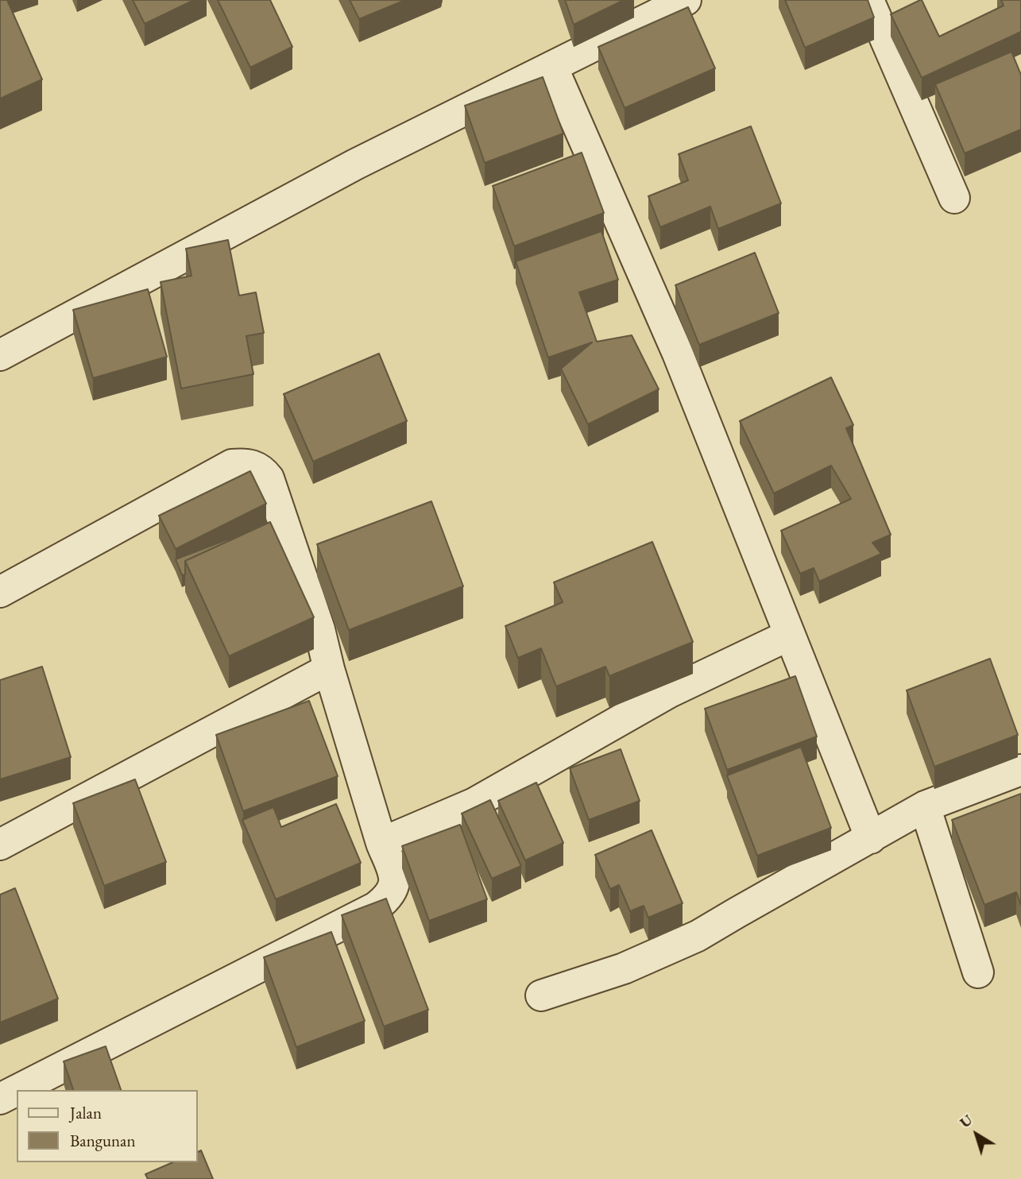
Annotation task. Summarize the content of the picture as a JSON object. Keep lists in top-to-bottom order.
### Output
{
  "legend": ["Jalan", "Bangunan"],
  "north": "top left"
}
